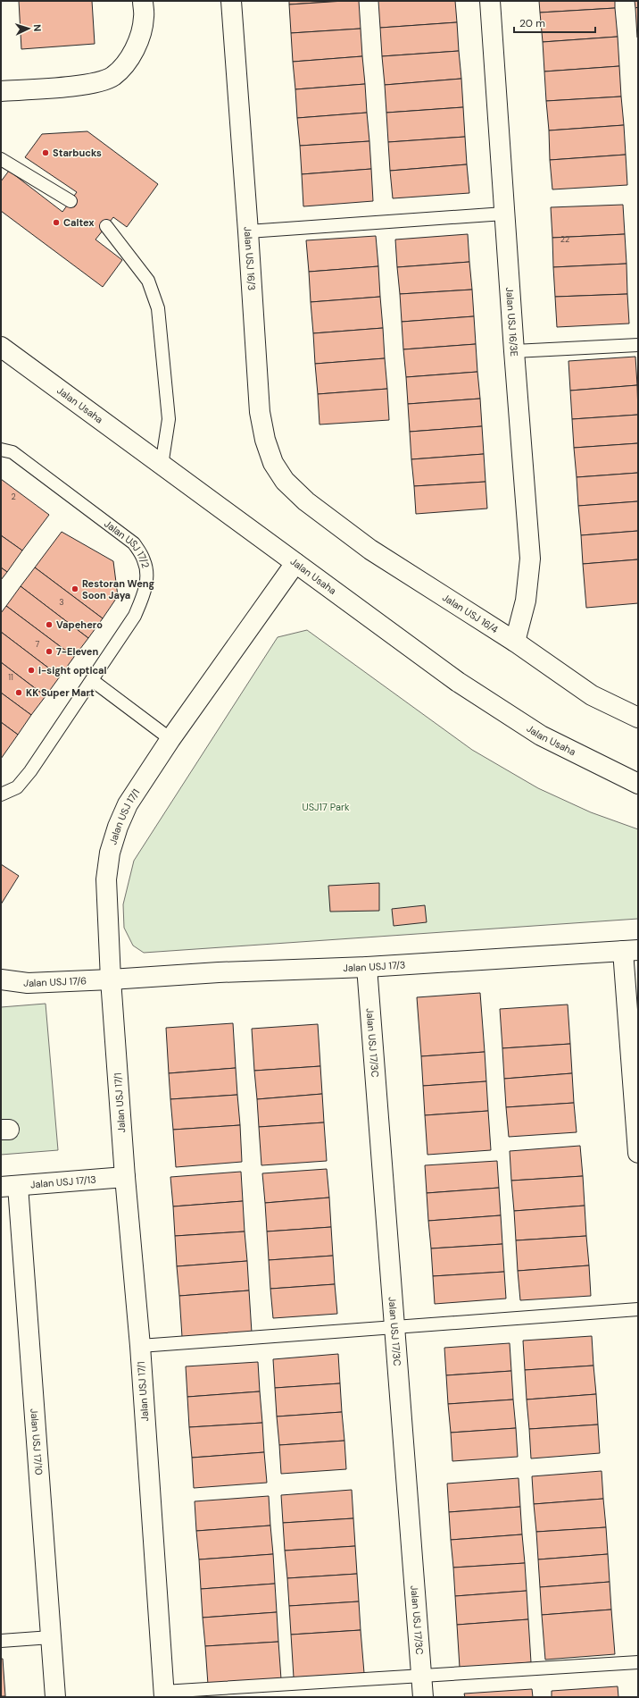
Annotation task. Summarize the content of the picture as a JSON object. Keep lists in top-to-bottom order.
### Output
{
  "streets": {
    "street": [
      "Jalan USJ 16/3",
      "Jalan USJ 16/3E",
      "Jalan Usaha",
      "Jalan USJ 16/4",
      "Jalan USJ 17/1",
      "Jalan USJ 17/3",
      "Jalan USJ 17/6",
      "Jalan USJ 17/3C",
      "Jalan USJ 17/13",
      "Jalan USJ 17/10"
    ],
    "lane": ["Jalan USJ 17/2"]
  },
  "crossings": [
    ["Jalan USJ 16/3", "Jalan USJ 16/4"],
    ["Jalan USJ 16/3E", "Jalan USJ 16/4"],
    ["Jalan Usaha", "Jalan USJ 17/1"],
    ["Jalan USJ 17/1", "Jalan USJ 17/3"],
    ["Jalan USJ 17/1", "Jalan USJ 17/6"],
    ["Jalan USJ 17/1", "Jalan USJ 17/13"],
    ["Jalan USJ 17/3", "Jalan USJ 17/6"],
    ["Jalan USJ 17/3", "Jalan USJ 17/3C"],
    ["Jalan USJ 17/13", "Jalan USJ 17/10"]
  ],
  "parks": ["USJ17 Park"],
  "places": [
    "Starbucks",
    "Caltex",
    "Restoran Weng Soon Jaya",
    "Vapehero",
    "7-Eleven",
    "i-sight optical",
    "KK Super Mart"
  ],
  "house_numbers": [
    "22",
    "2",
    "3",
    "7",
    "11"
  ],
  "scale_bar": "20 m",
  "north": "right"
}
